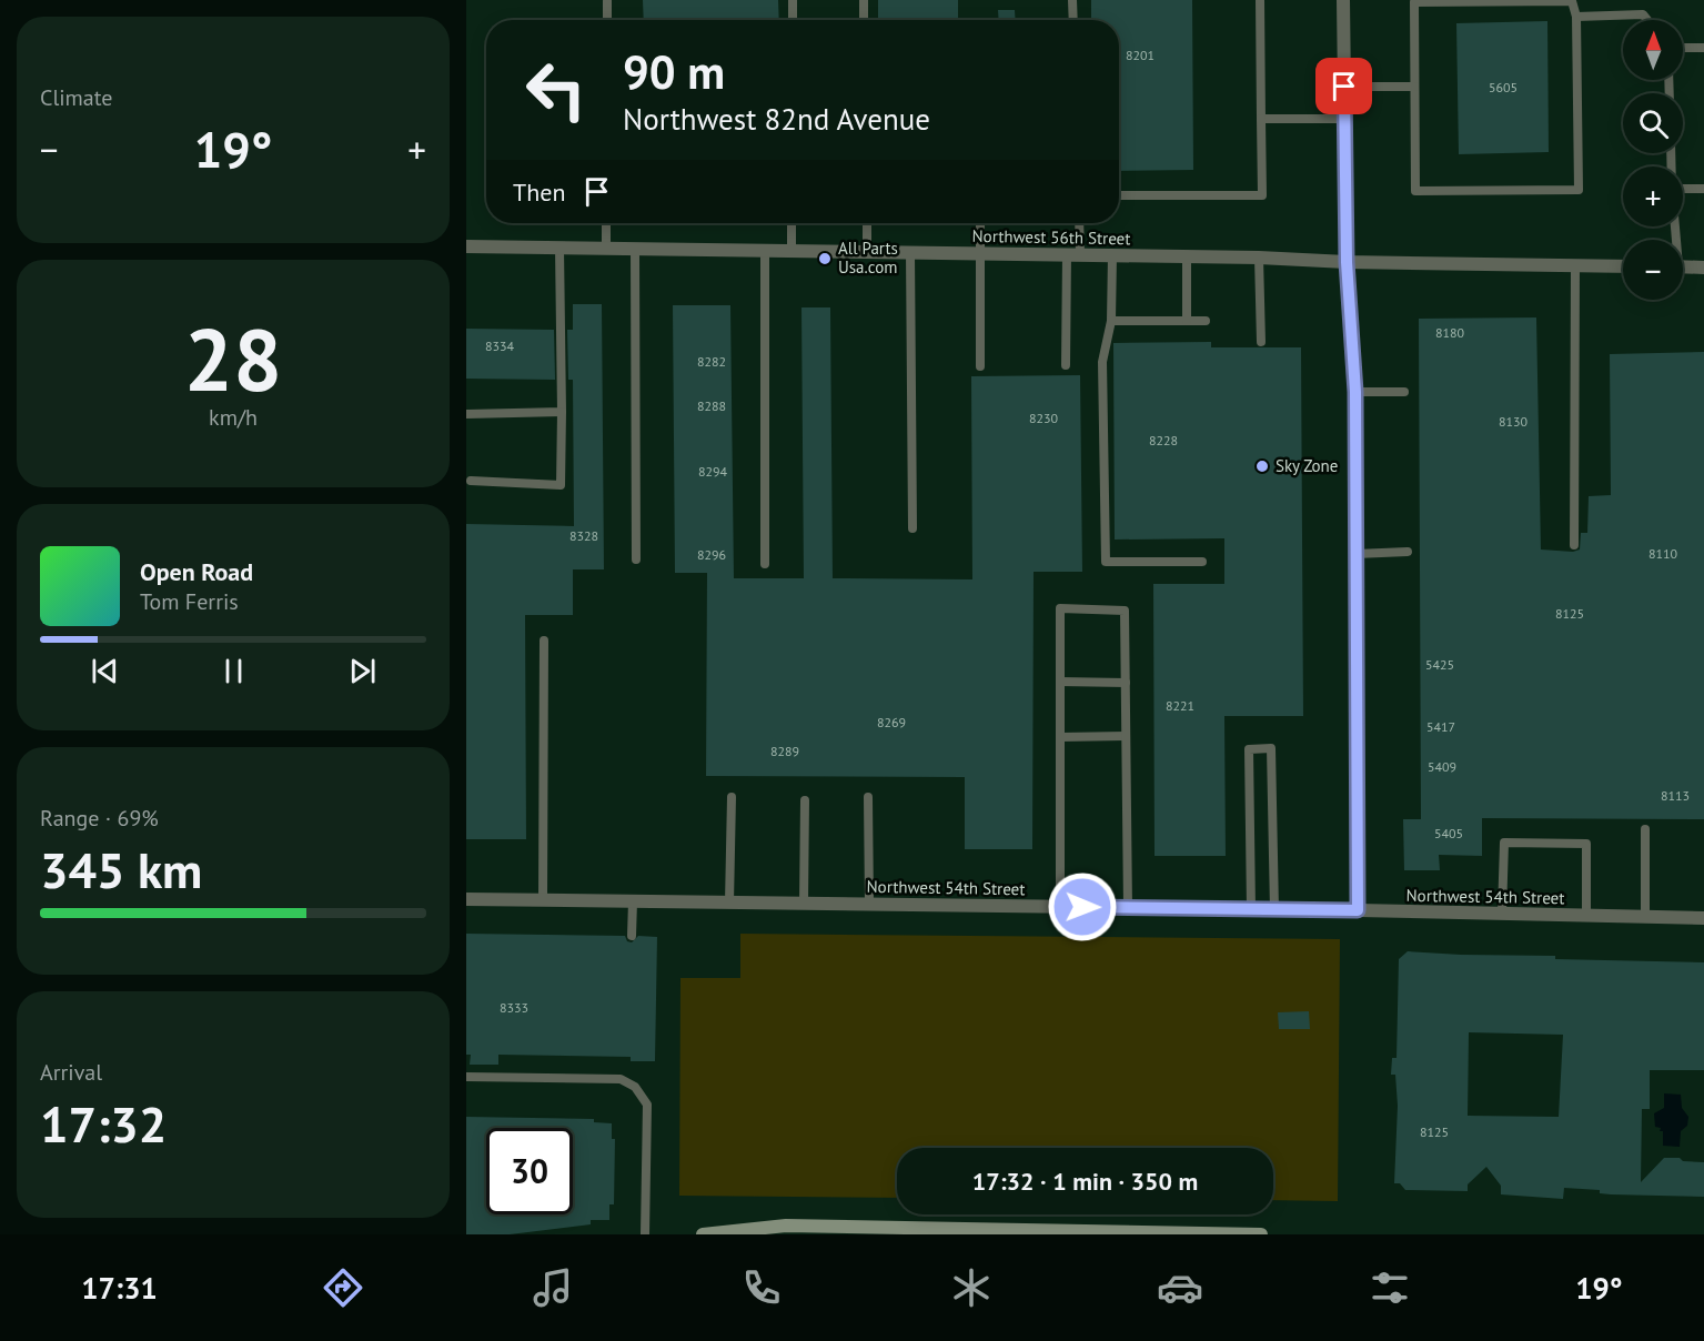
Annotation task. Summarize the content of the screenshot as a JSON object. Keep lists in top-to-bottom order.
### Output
{
  "streets": {
    "street": ["Northwest 56th Street", "Northwest 54th Street"]
  },
  "places": ["All Parts Usa.com", "Sky Zone"],
  "house_numbers": [
    "8201",
    "5605",
    "8180",
    "8334",
    "8282",
    "8288",
    "8230",
    "8130",
    "8228",
    "8294",
    "8328",
    "8110",
    "8296",
    "8125",
    "5425",
    "8221",
    "8269",
    "5417",
    "8289",
    "5409",
    "8113",
    "5405",
    "8333",
    "8125"
  ],
  "north": "top",
  "page": {
    "tile": [
      "Climate",
      ["28", "km/h"],
      ["Range · 69%", "345 km"],
      ["Arrival", "17:32"]
    ],
    "map_buttons": ["+", "−"],
    "turn": ["90 m", "Northwest 82nd Avenue"],
    "heat": ["−", "19°", "+"],
    "then": "Then",
    "song": ["Open Road", "Tom Ferris"],
    "limit": "30",
    "trip": "17:32 · 1 min · 350 m",
    "tabs": ["17:31", "19°"]
  }
}
